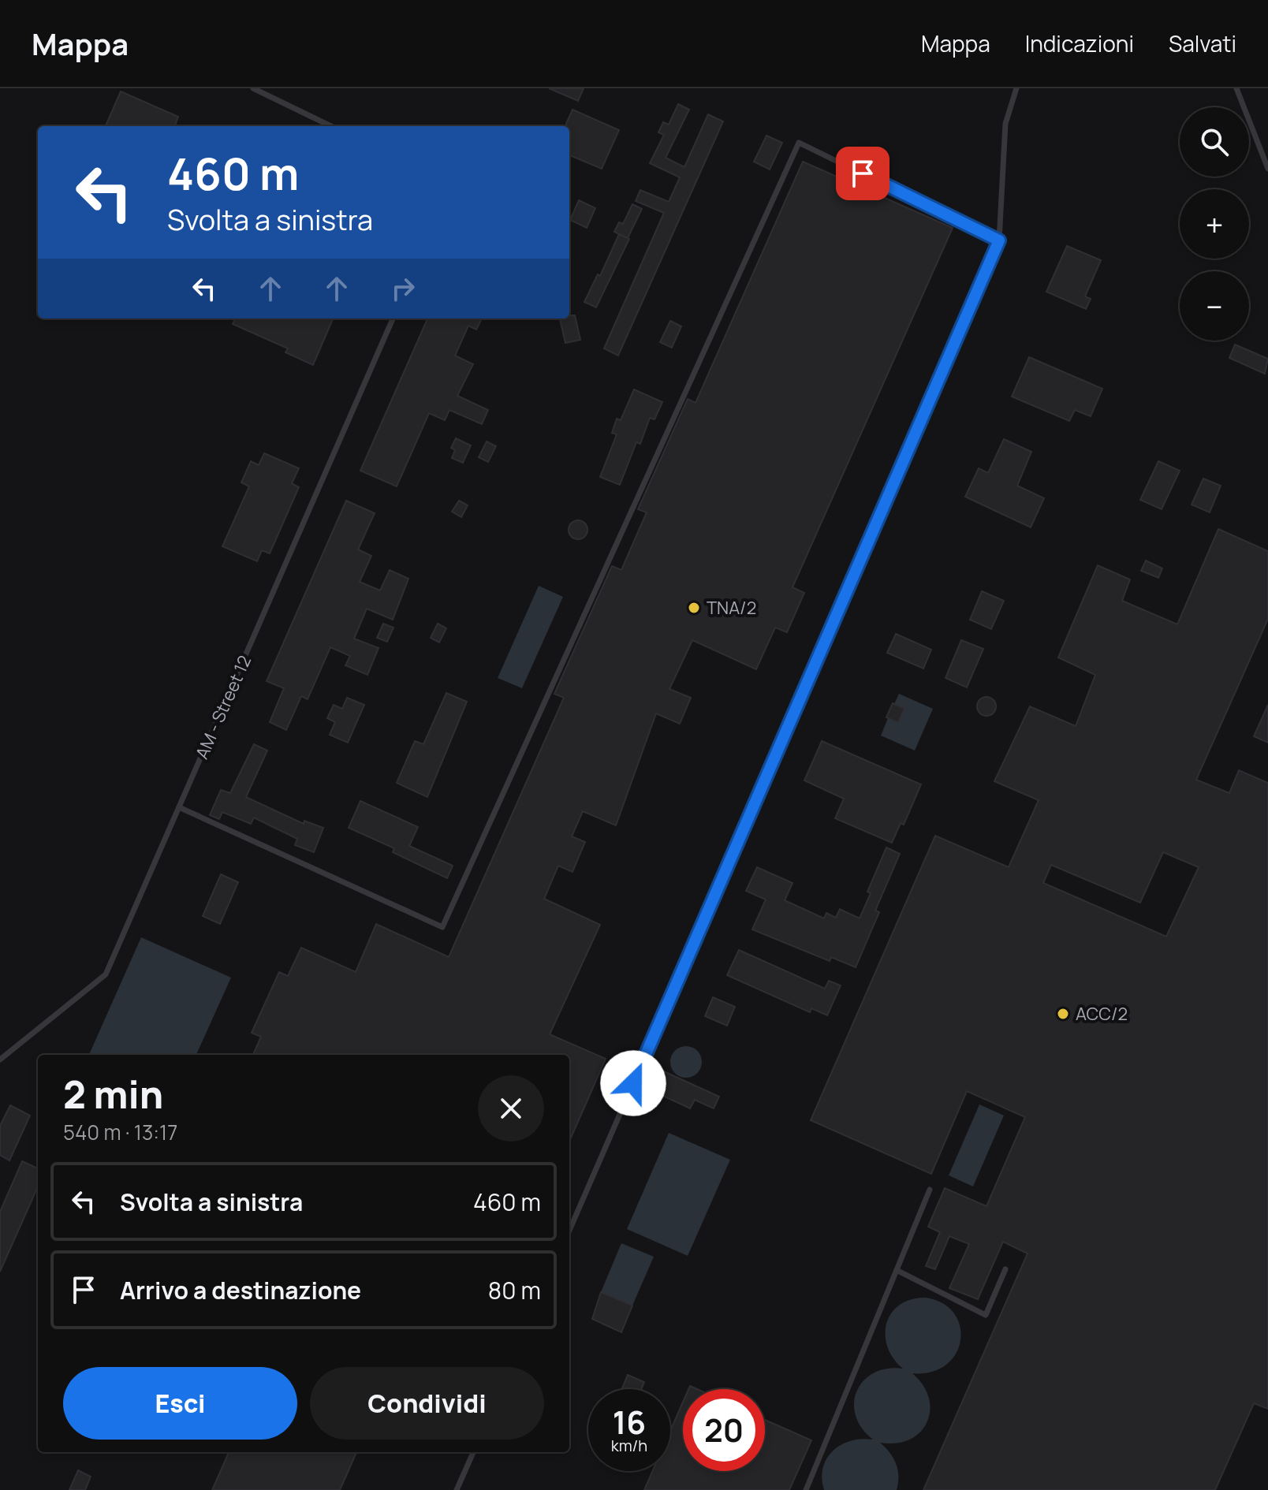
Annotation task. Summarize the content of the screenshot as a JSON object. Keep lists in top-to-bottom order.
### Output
{
  "streets": {
    "lane": ["AM - Street 12"]
  },
  "places": ["TNA/2", "ACC/2"],
  "page": {
    "header": "Mappa",
    "nav": ["Mappa", "Indicazioni", "Salvati"],
    "map_buttons": ["+", "−"],
    "turn": ["460 m", "Svolta a sinistra"],
    "heading": ["2 min", "540 m · 13:17"],
    "list": [
      {
        "name": "Svolta a sinistra",
        "value": "460 m"
      },
      {
        "name": "Arrivo a destinazione",
        "value": "80 m"
      }
    ],
    "buttons": ["Esci", "Condividi"],
    "speed": "16 km/h",
    "limit": "20"
  }
}
